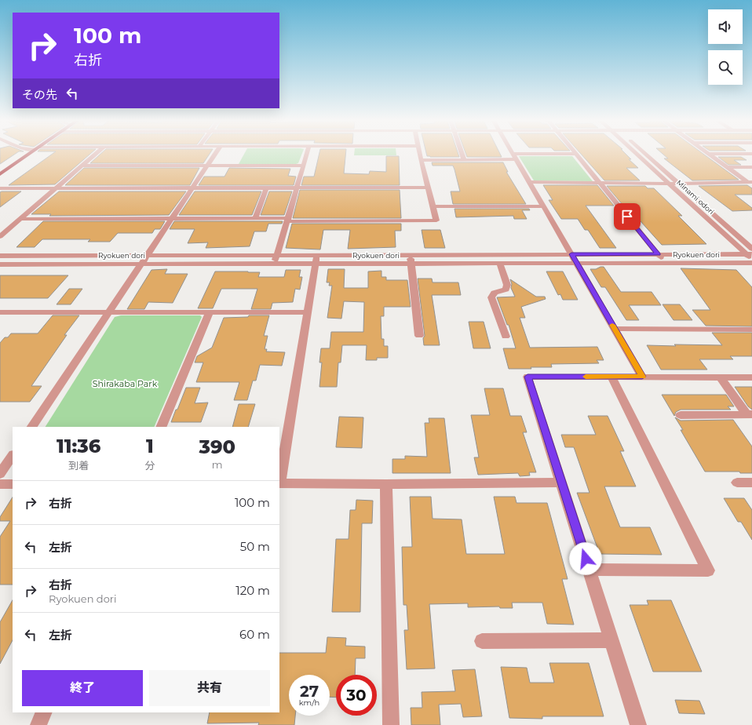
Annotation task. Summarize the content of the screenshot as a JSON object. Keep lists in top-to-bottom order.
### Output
{
  "streets": {
    "street": ["Minami odori", "Ryokuen dori"]
  },
  "crossings": [
    ["Minami odori", "Ryokuen dori"]
  ],
  "parks": ["Shirakaba Park"],
  "page": {
    "turn": ["100 m", "右折"],
    "then": "その先",
    "eta": [
      "11:36",
      "到着",
      "1",
      "分",
      "390",
      "m"
    ],
    "list": [
      {
        "name": "右折",
        "value": "100 m"
      },
      {
        "name": "左折",
        "value": "50 m"
      },
      {
        "name": "右折",
        "note": "Ryokuen dori",
        "value": "120 m"
      },
      {
        "name": "左折",
        "value": "60 m"
      }
    ],
    "buttons": ["終了", "共有"],
    "speed": "27 km/h",
    "limit": "30"
  }
}
